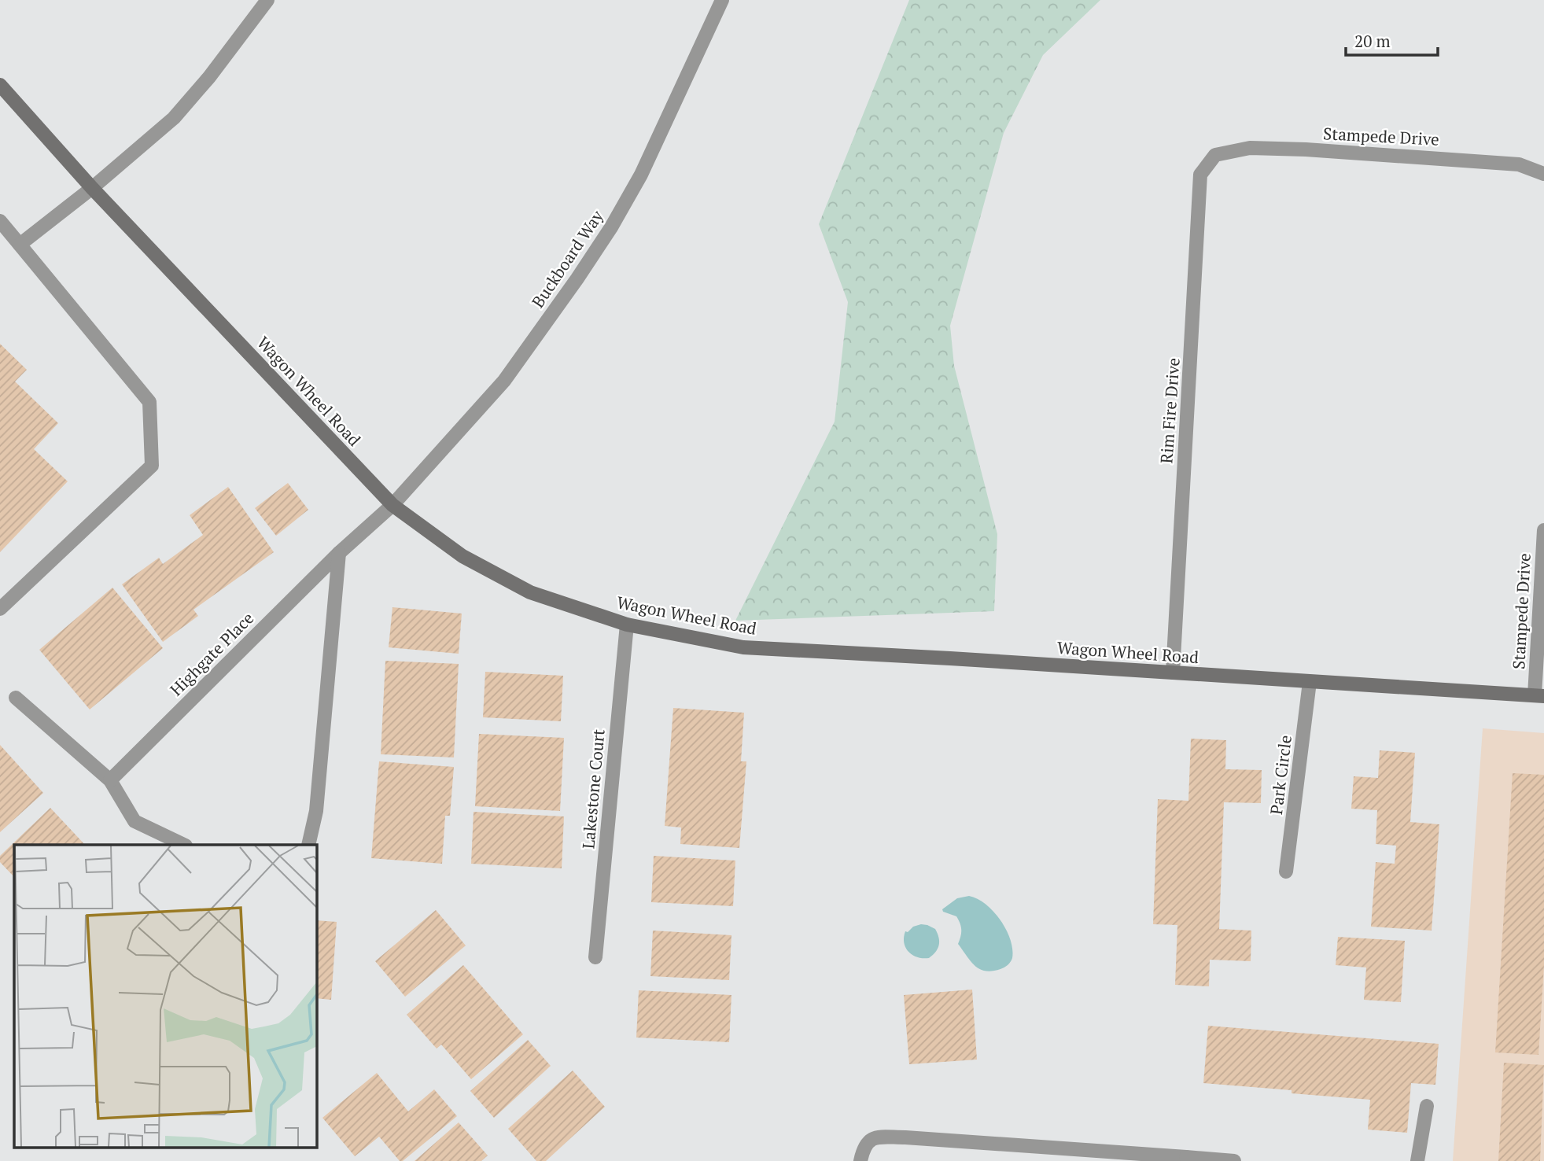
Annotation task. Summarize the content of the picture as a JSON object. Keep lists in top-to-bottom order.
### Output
{
  "streets": {
    "street": [
      "Stampede Drive",
      "Buckboard Way",
      "Wagon Wheel Road",
      "Rim Fire Drive",
      "Highgate Place",
      "Park Circle",
      "Lakestone Court"
    ]
  },
  "crossings": [
    ["Stampede Drive", "Wagon Wheel Road"],
    ["Stampede Drive", "Rim Fire Drive"],
    ["Buckboard Way", "Wagon Wheel Road"],
    ["Buckboard Way", "Highgate Place"],
    ["Wagon Wheel Road", "Rim Fire Drive"],
    ["Wagon Wheel Road", "Highgate Place"],
    ["Wagon Wheel Road", "Park Circle"],
    ["Wagon Wheel Road", "Lakestone Court"]
  ],
  "scale_bar": "20 m"
}
